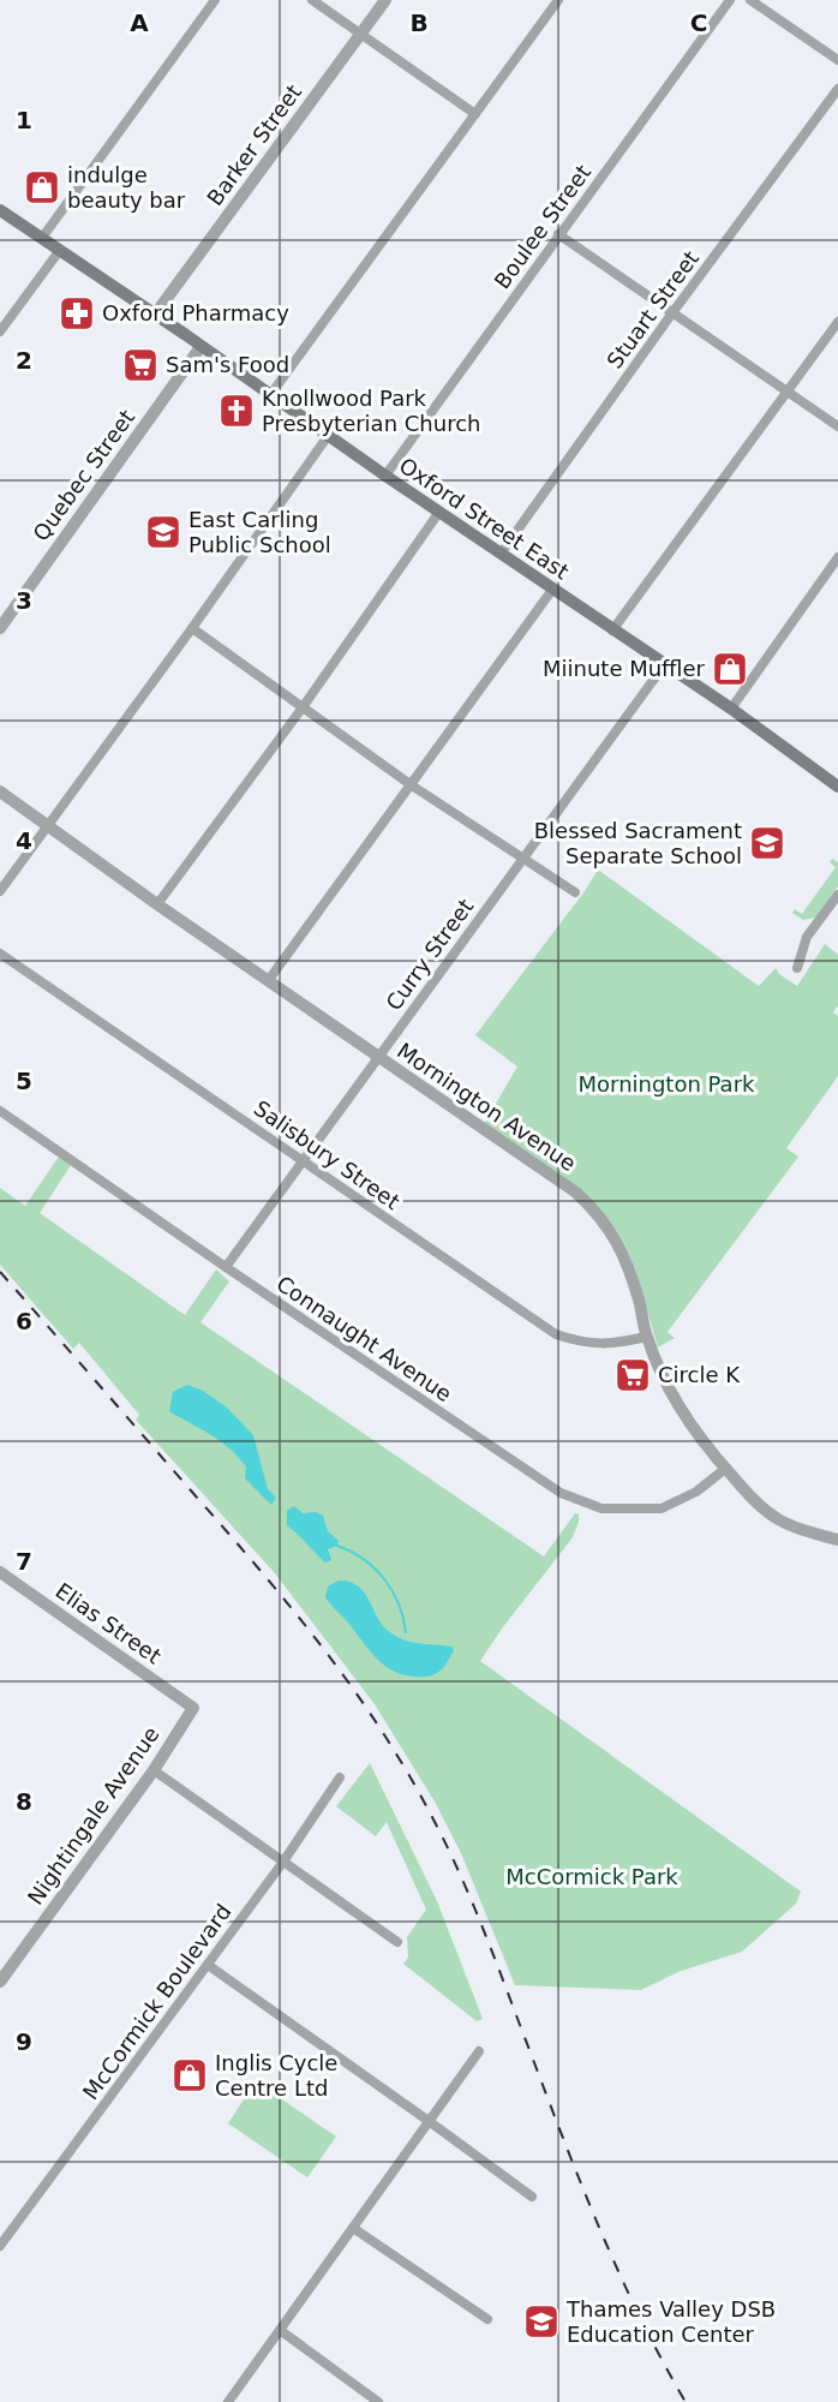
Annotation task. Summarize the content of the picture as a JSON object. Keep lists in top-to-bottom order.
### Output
{
  "streets": {
    "main road": ["Oxford Street East"],
    "street": [
      "Barker Street",
      "Boulee Street",
      "Stuart Street",
      "Quebec Street",
      "Curry Street",
      "Mornington Avenue",
      "Salisbury Street",
      "Connaught Avenue",
      "Elias Street",
      "Nightingale Avenue",
      "McCormick Boulevard"
    ]
  },
  "crossings": [
    ["Barker Street", "Oxford Street East"],
    ["Boulee Street", "Oxford Street East"],
    ["Stuart Street", "Oxford Street East"],
    ["Quebec Street", "Oxford Street East"],
    ["Oxford Street East", "Curry Street"],
    ["Curry Street", "Mornington Avenue"],
    ["Curry Street", "Salisbury Street"],
    ["Curry Street", "Connaught Avenue"],
    ["Mornington Avenue", "Salisbury Street"],
    ["Mornington Avenue", "Connaught Avenue"],
    ["Elias Street", "Nightingale Avenue"]
  ],
  "parks": ["Mornington Park", "McCormick Park"],
  "places": {
    "shop": ["indulge beauty bar", "Miinute Muffler", "Inglis Cycle Centre Ltd"],
    "pharmacy": ["Oxford Pharmacy"],
    "supermarket": ["Sam's Food", "Circle K"],
    "church": ["Knollwood Park Presbyterian Church"],
    "school or university": ["East Carling Public School", "Blessed Sacrament Separate School", "Thames Valley DSB Education Center"]
  },
  "grid": {
    "columns": ["A", "B", "C"],
    "rows": [
      "1",
      "2",
      "3",
      "4",
      "5",
      "6",
      "7",
      "8",
      "9"
    ]
  }
}
